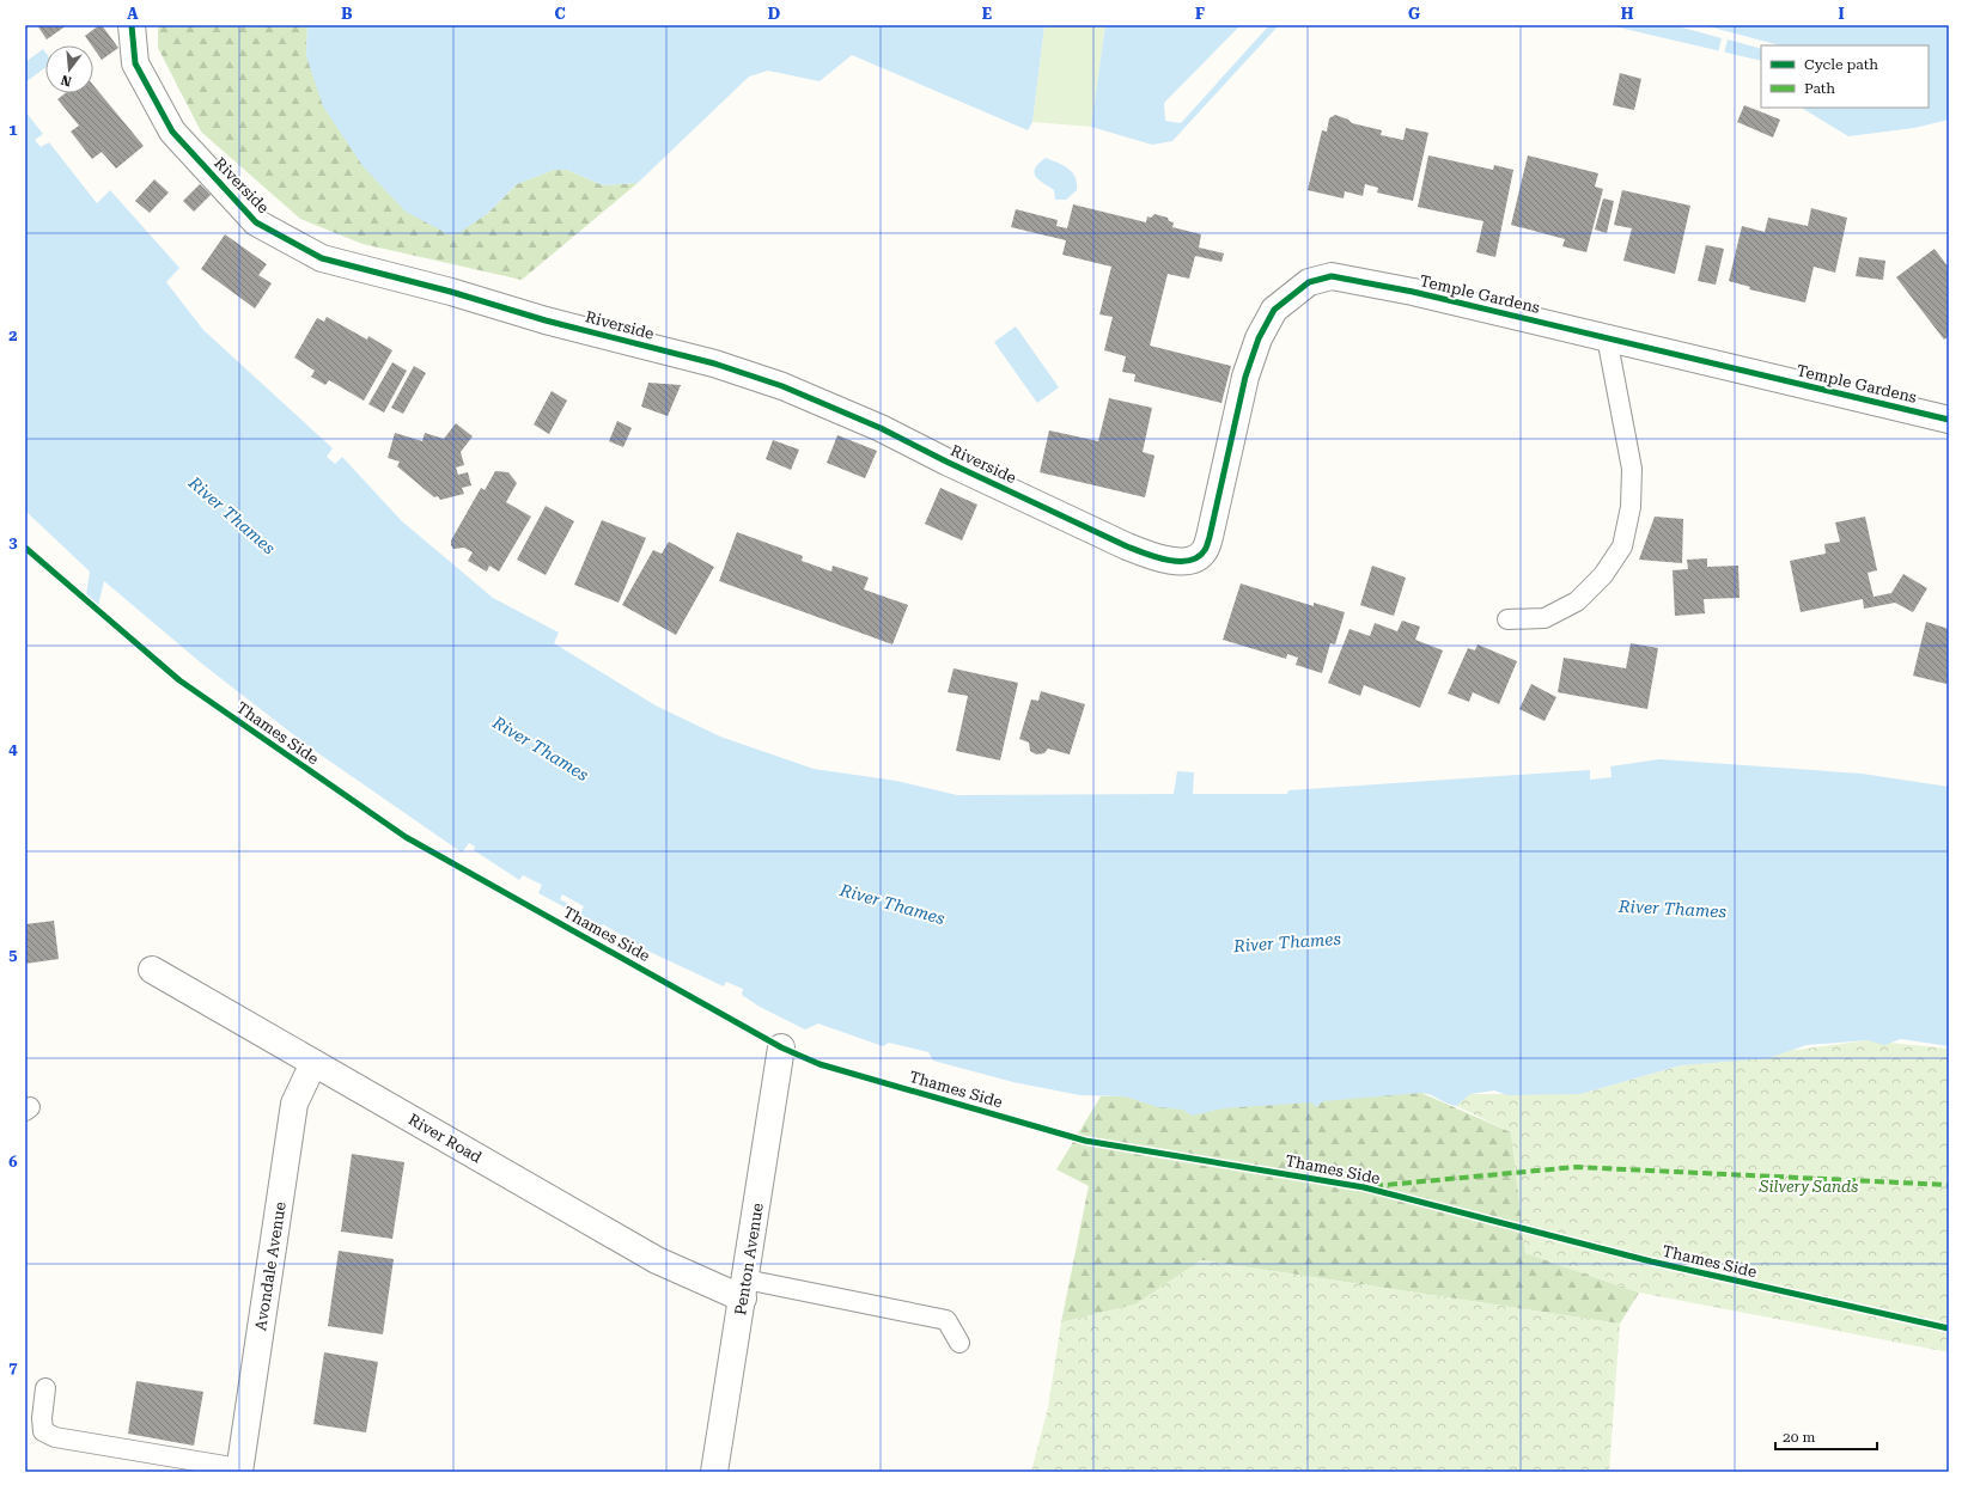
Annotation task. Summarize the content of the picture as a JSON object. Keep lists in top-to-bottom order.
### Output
{
  "streets": {
    "street": [
      "Riverside",
      "Temple Gardens",
      "River Road",
      "Penton Avenue",
      "Avondale Avenue"
    ],
    "cycle path": ["Thames Side"]
  },
  "crossings": [
    ["Riverside", "Temple Gardens"],
    ["Thames Side", "Penton Avenue"],
    ["River Road", "Penton Avenue"],
    ["River Road", "Avondale Avenue"]
  ],
  "water": ["River Thames"],
  "parks": ["Silvery Sands"],
  "legend": ["Cycle path", "Path"],
  "scale_bar": "20 m",
  "north": "bottom",
  "grid": {
    "columns": [
      "A",
      "B",
      "C",
      "D",
      "E",
      "F",
      "G",
      "H",
      "I"
    ],
    "rows": [
      "1",
      "2",
      "3",
      "4",
      "5",
      "6",
      "7"
    ]
  }
}
